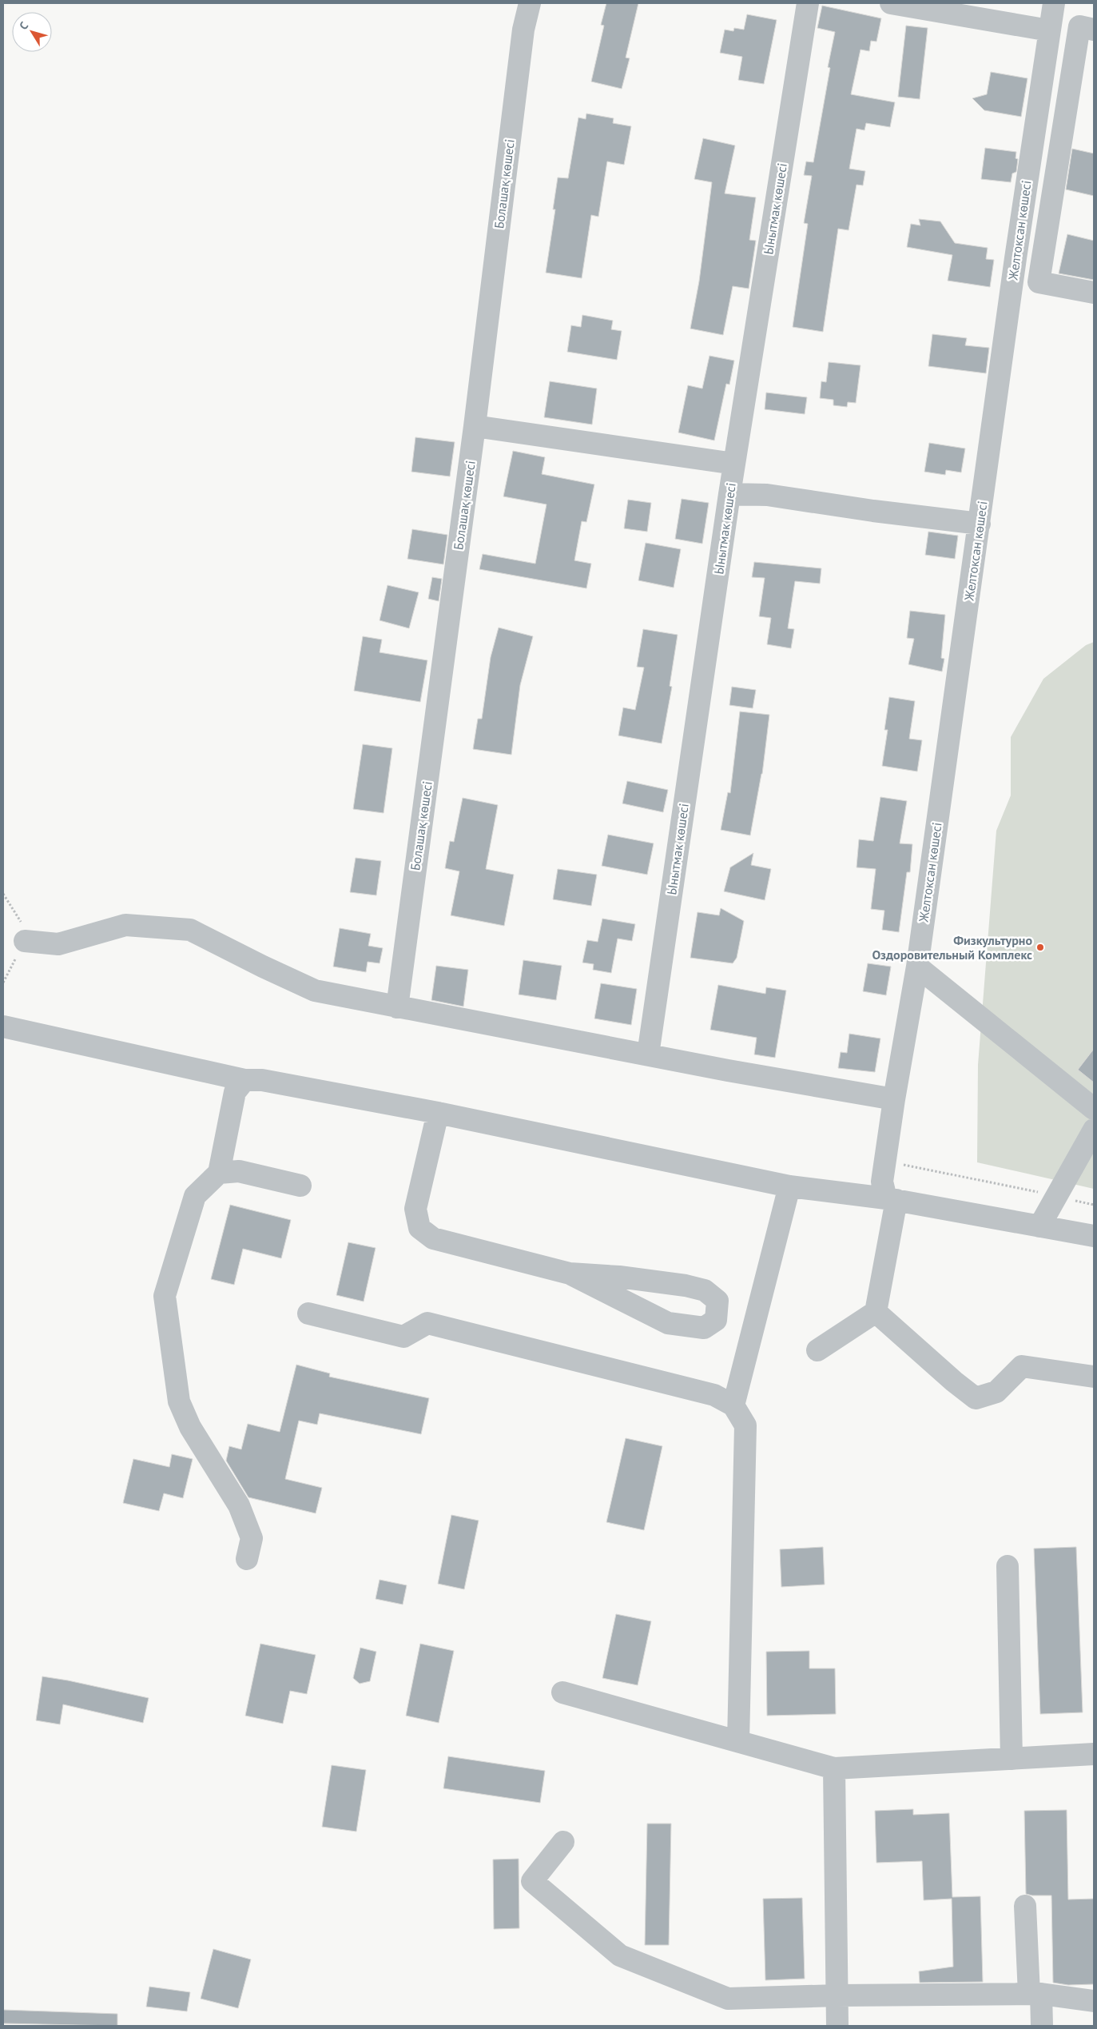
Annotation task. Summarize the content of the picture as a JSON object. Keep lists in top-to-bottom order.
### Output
{
  "streets": {
    "street": ["Болашақ көшесі", "Ынытмак көшесі", "Желтоксан көшесі"]
  },
  "places": ["Физкультурно Оздоровительный Комплекс"],
  "north": "top left"
}
